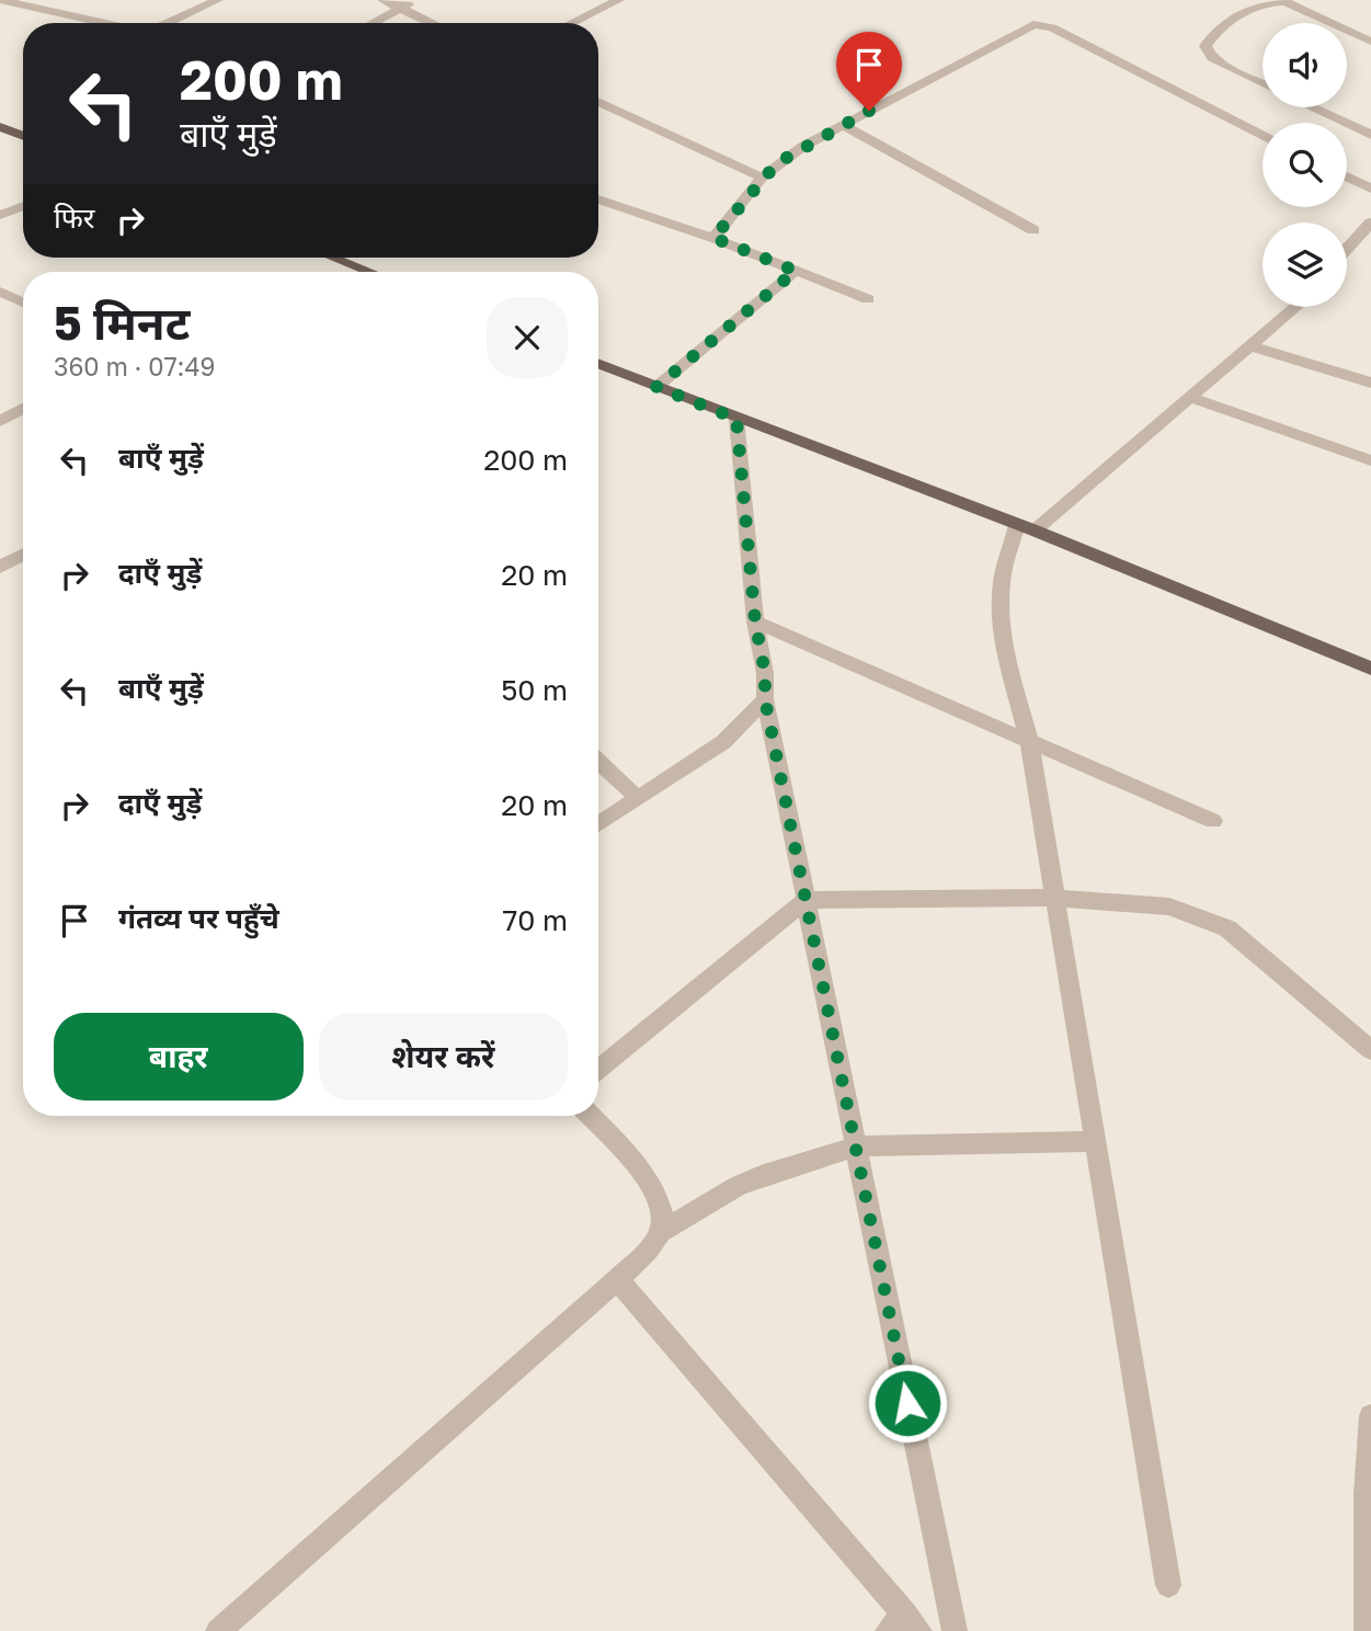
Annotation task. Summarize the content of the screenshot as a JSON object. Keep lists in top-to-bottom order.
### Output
{
  "page": {
    "turn": ["200 m", "बाएँ मुड़ें"],
    "then": "फिर",
    "heading": ["5 मिनट", "360 m · 07:49"],
    "list": [
      {
        "name": "बाएँ मुड़ें",
        "value": "200 m"
      },
      {
        "name": "दाएँ मुड़ें",
        "value": "20 m"
      },
      {
        "name": "बाएँ मुड़ें",
        "value": "50 m"
      },
      {
        "name": "दाएँ मुड़ें",
        "value": "20 m"
      },
      {
        "name": "गंतव्य पर पहुँचे",
        "value": "70 m"
      }
    ],
    "buttons": ["बाहर", "शेयर करें"]
  }
}
